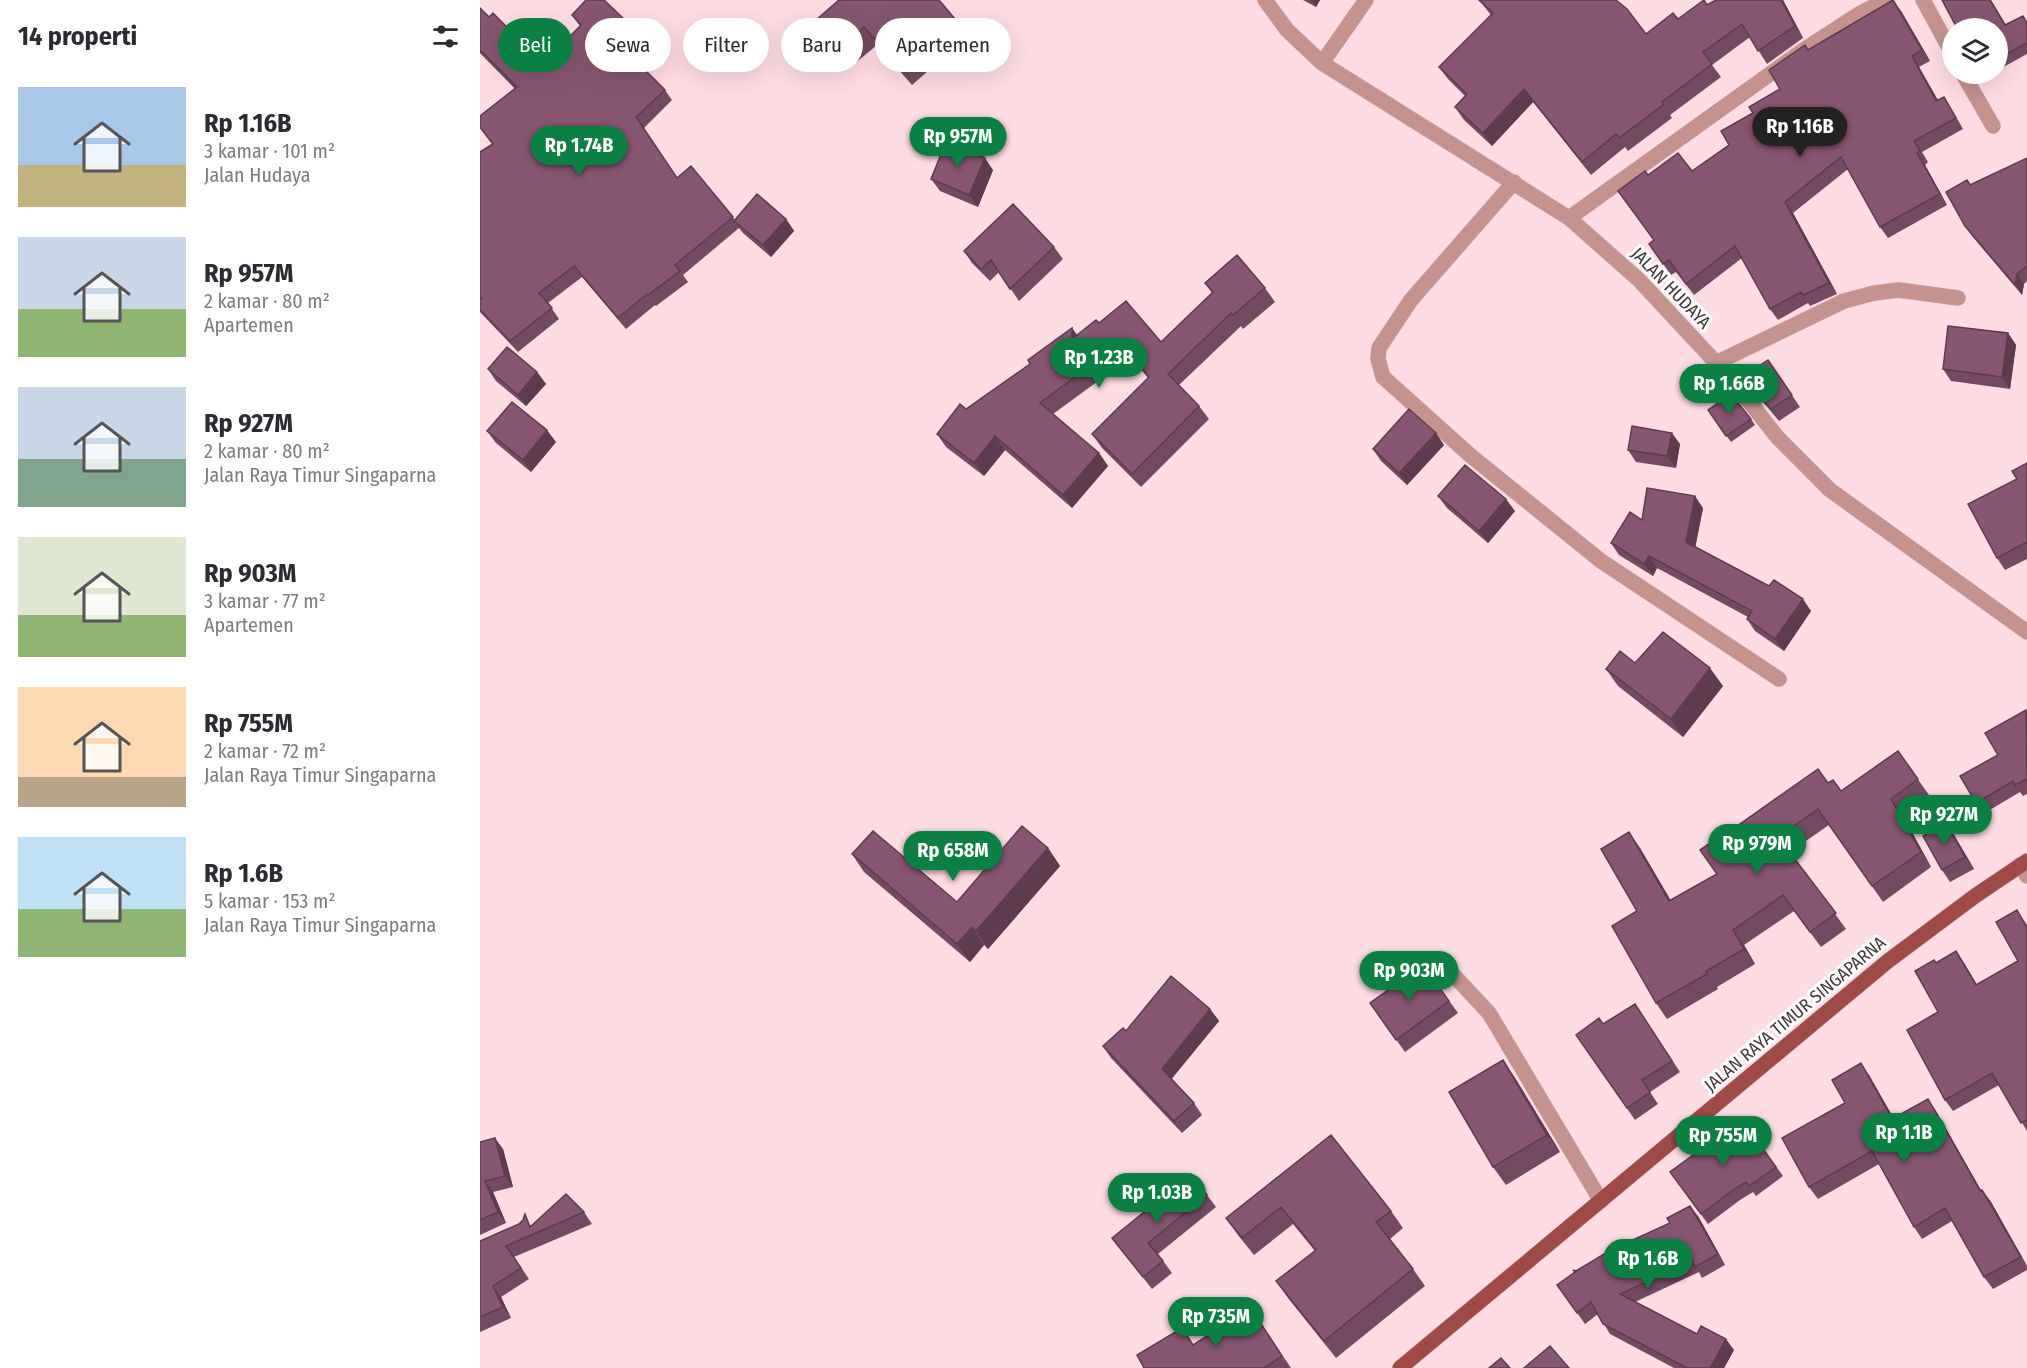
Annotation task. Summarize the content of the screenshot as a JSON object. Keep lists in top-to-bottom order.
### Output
{
  "streets": {
    "main road": ["JALAN RAYA TIMUR SINGAPARNA"],
    "street": ["JALAN HUDAYA"]
  },
  "page": {
    "heading": "14 properti",
    "chip": [
      "Beli",
      "Sewa",
      "Filter",
      "Baru",
      "Apartemen"
    ],
    "list": [
      {
        "name": "Rp 1.16B",
        "note": "3 kamar · 101 m² · Jalan Hudaya"
      },
      {
        "name": "Rp 957M",
        "note": "2 kamar · 80 m² · Apartemen"
      },
      {
        "name": "Rp 927M",
        "note": "2 kamar · 80 m² · Jalan Raya Timur Singaparna"
      },
      {
        "name": "Rp 903M",
        "note": "3 kamar · 77 m² · Apartemen"
      },
      {
        "name": "Rp 755M",
        "note": "2 kamar · 72 m² · Jalan Raya Timur Singaparna"
      },
      {
        "name": "Rp 1.6B",
        "note": "5 kamar · 153 m² · Jalan Raya Timur Singaparna"
      }
    ],
    "price": [
      "Rp 1.16B",
      "Rp 957M",
      "Rp 1.74B",
      "Rp 1.23B",
      "Rp 1.66B",
      "Rp 927M",
      "Rp 979M",
      "Rp 658M",
      "Rp 903M",
      "Rp 1.1B",
      "Rp 755M",
      "Rp 1.03B",
      "Rp 1.6B",
      "Rp 735M"
    ]
  }
}
